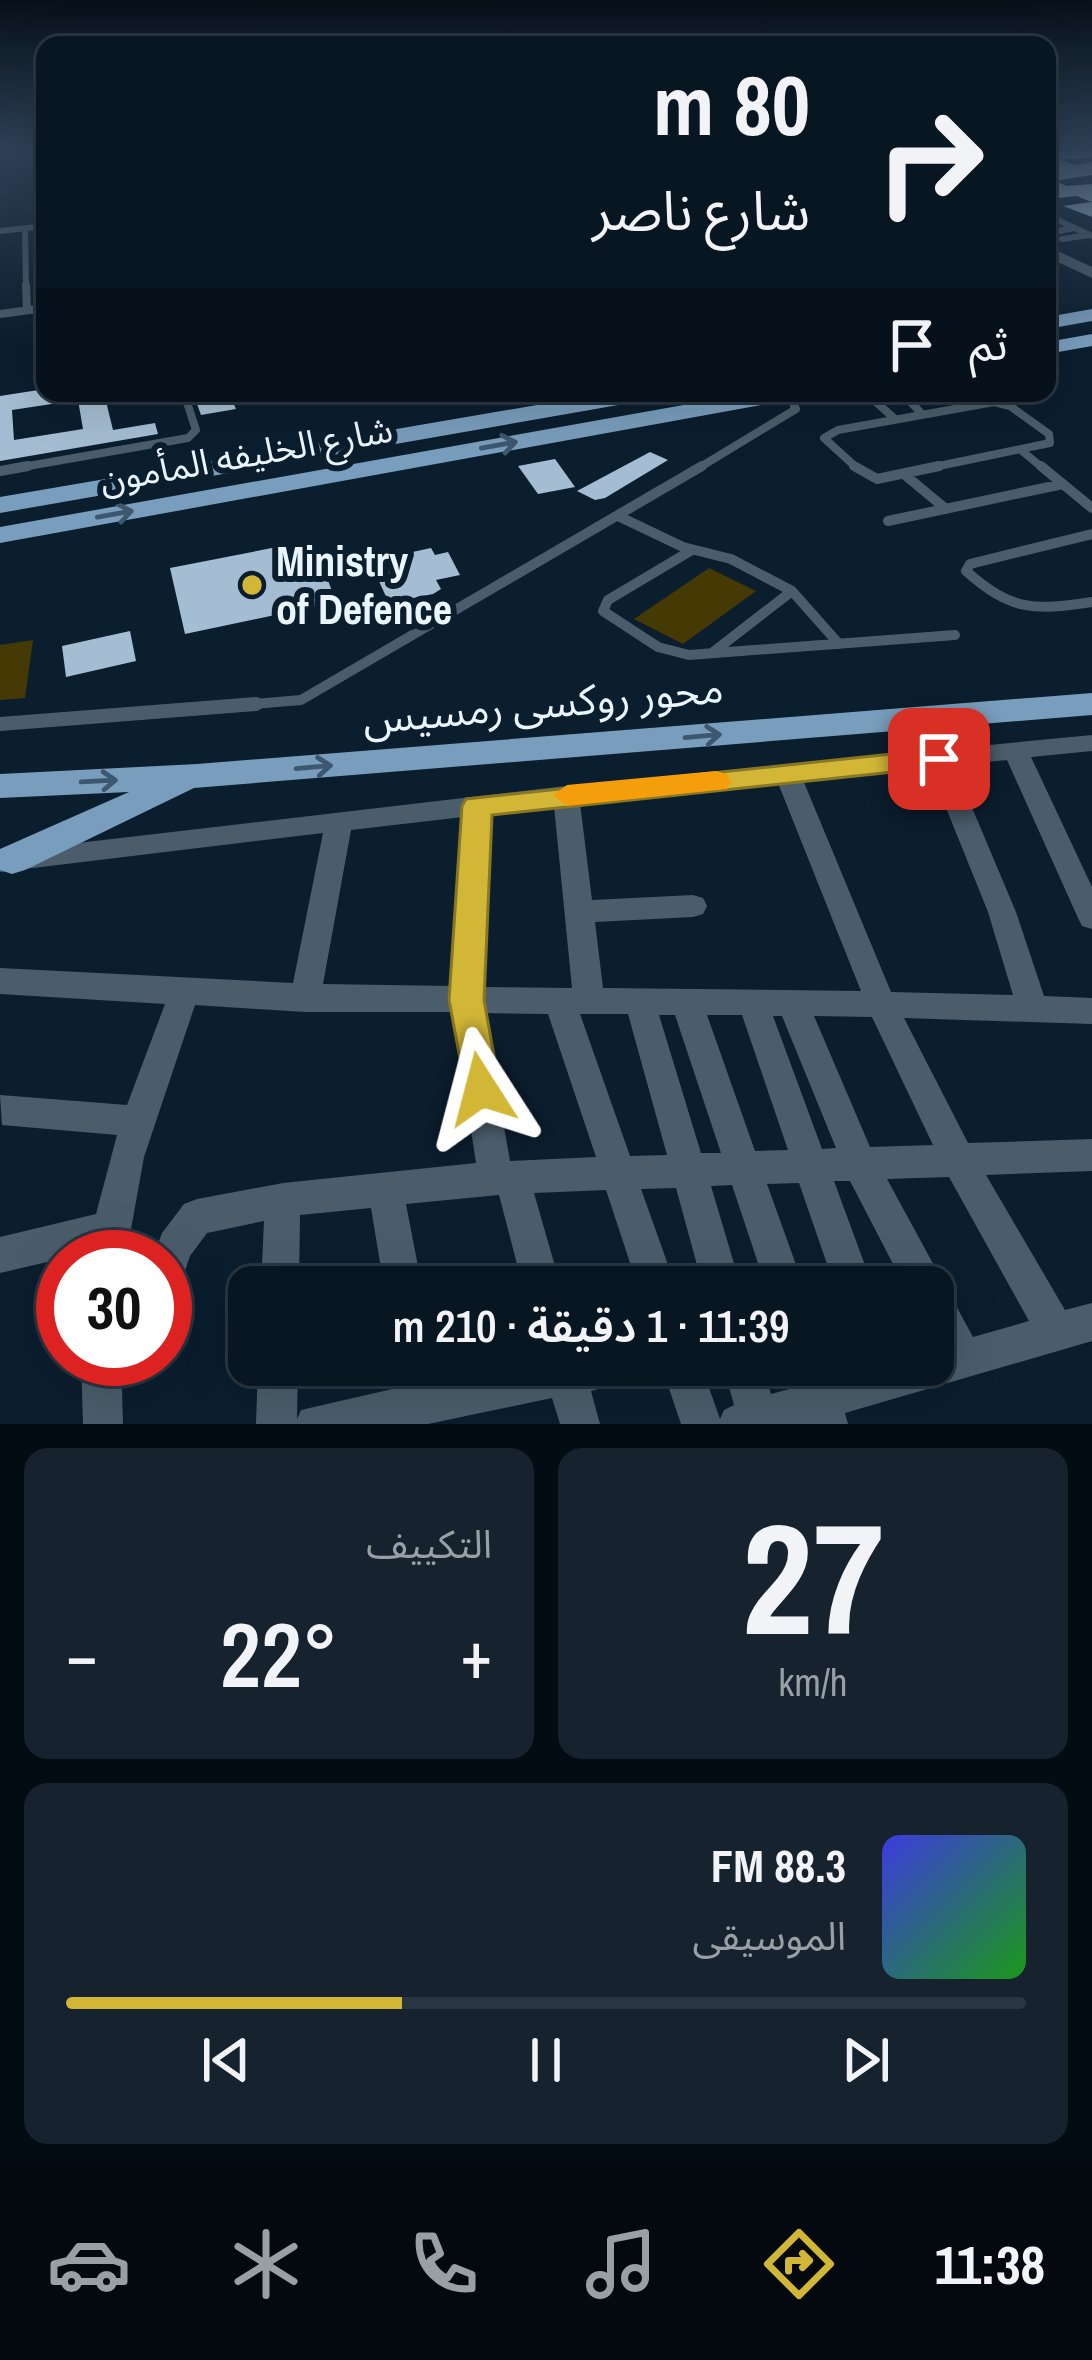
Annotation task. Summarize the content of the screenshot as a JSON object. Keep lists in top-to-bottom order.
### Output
{
  "streets": {
    "main road": ["شارع الخليفه المأمون", "محور روكسى رمسيس"]
  },
  "one_way": ["محور روكسى رمسيس"],
  "places": ["Ministry of Defence"],
  "page": {
    "turn": ["80 m", "شارع ناصر"],
    "then": "ثم",
    "limit": "30",
    "trip": "11:39 · 1 دقيقة · 210 m",
    "tile": [
      ["27", "km/h"],
      "التكييف"
    ],
    "heat": ["−", "22°", "+"],
    "song": ["88.3 FM", "الموسيقى"],
    "tabs": "11:38"
  }
}
